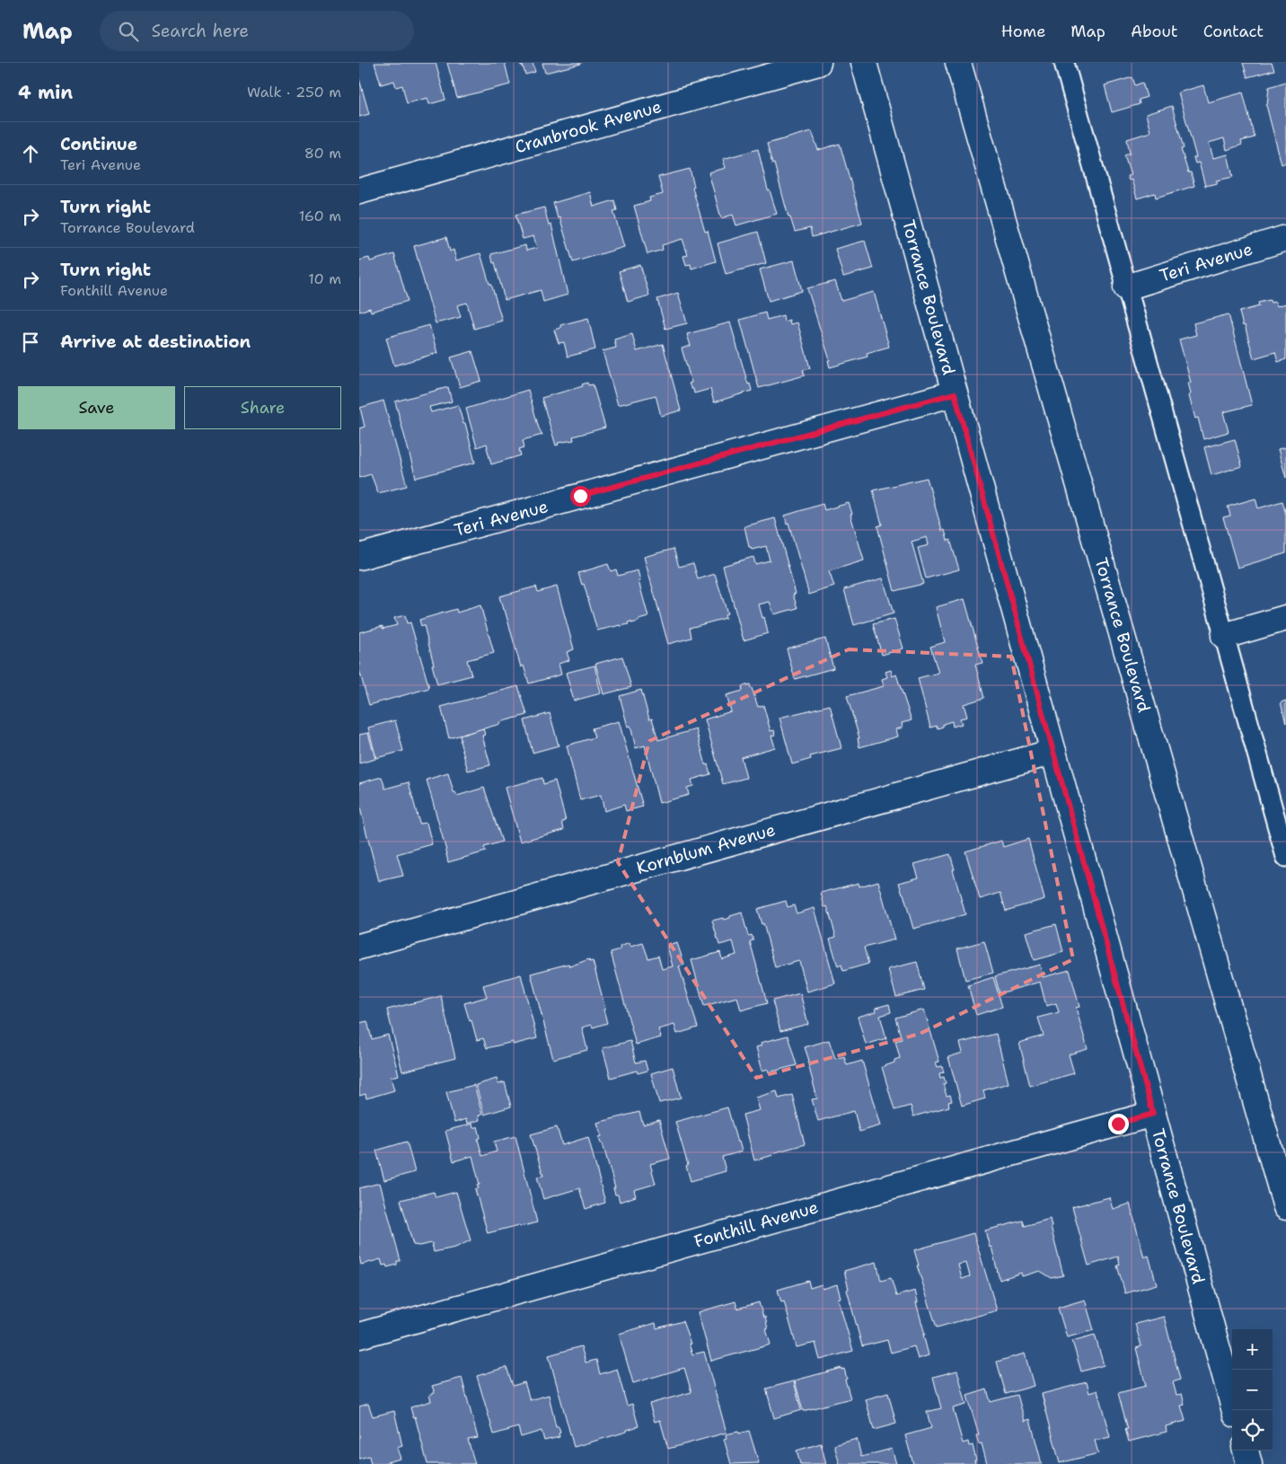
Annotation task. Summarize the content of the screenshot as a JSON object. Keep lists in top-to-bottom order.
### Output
{
  "streets": {
    "street": [
      "Cranbrook Avenue",
      "Teri Avenue",
      "Torrance Boulevard",
      "Kornblum Avenue",
      "Fonthill Avenue"
    ]
  },
  "crossings": [
    ["Teri Avenue", "Torrance Boulevard"],
    ["Torrance Boulevard", "Kornblum Avenue"],
    ["Torrance Boulevard", "Fonthill Avenue"]
  ],
  "page": {
    "header": "Map",
    "search": "Search here",
    "nav": [
      "Home",
      "Map",
      "About",
      "Contact"
    ],
    "heading": ["4 min", "Walk · 250 m"],
    "list": [
      ["Continue", "Teri Avenue", "80 m"],
      ["Turn right", "Torrance Boulevard", "160 m"],
      ["Turn right", "Fonthill Avenue", "10 m"],
      "Arrive at destination"
    ],
    "buttons": ["Save", "Share"],
    "map_buttons": ["+", "−"]
  }
}
